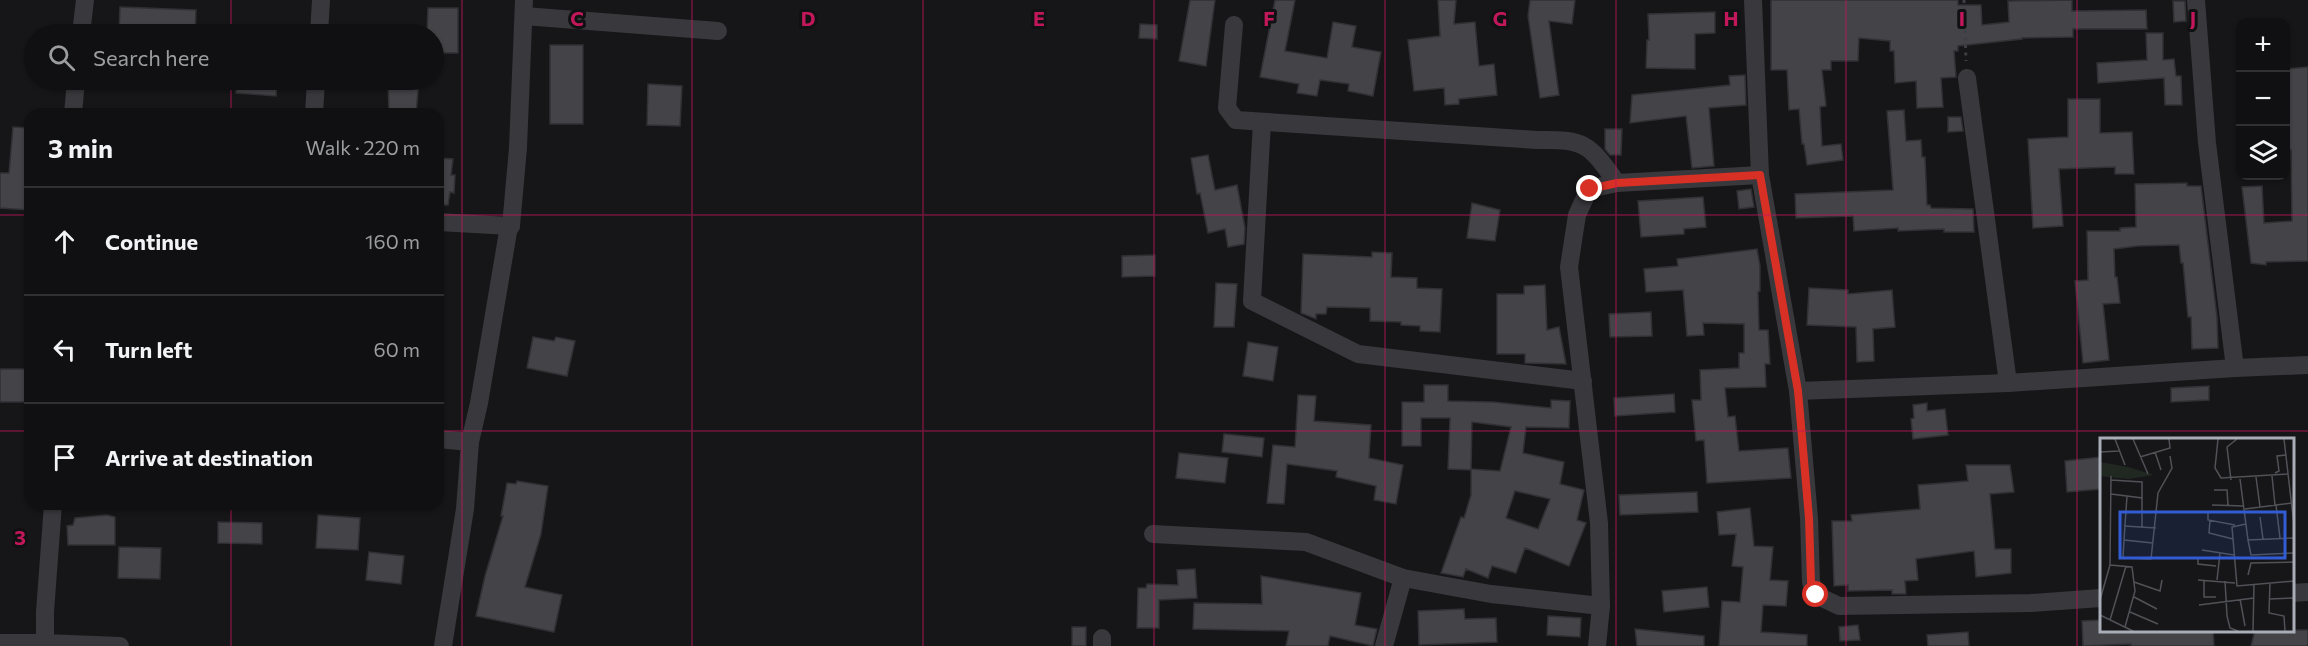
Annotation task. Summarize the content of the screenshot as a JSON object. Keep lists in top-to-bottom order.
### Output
{
  "page": {
    "map_buttons": ["+", "−"],
    "search": "Search here",
    "heading": ["3 min", "Walk · 220 m"],
    "list": [
      ["Continue", "160 m"],
      ["Turn left", "60 m"],
      "Arrive at destination"
    ]
  },
  "grid": {
    "columns": [
      "C",
      "D",
      "E",
      "F",
      "G",
      "H",
      "I",
      "J"
    ],
    "rows": ["3"]
  }
}
